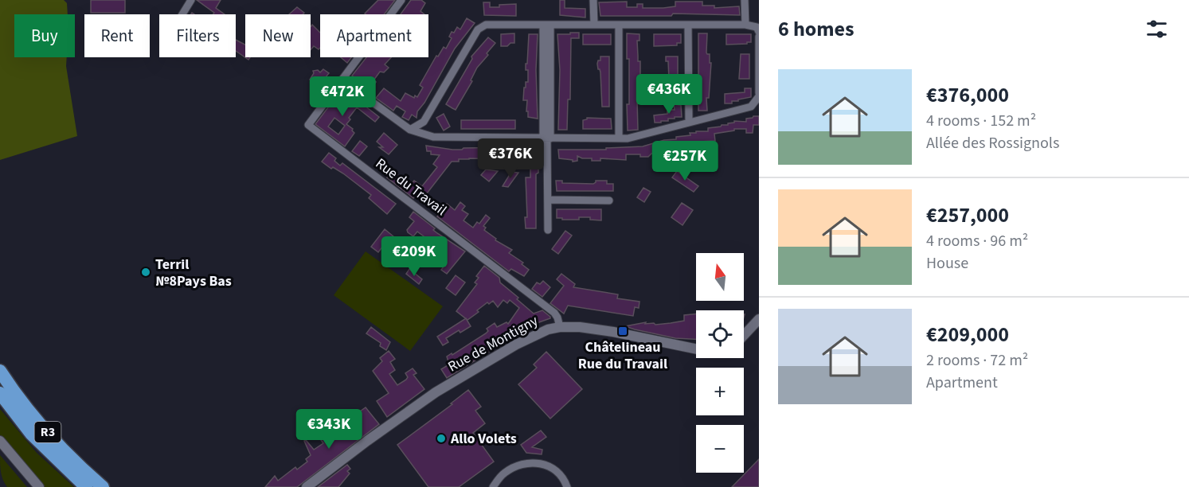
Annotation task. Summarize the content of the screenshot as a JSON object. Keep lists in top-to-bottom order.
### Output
{
  "streets": {
    "highway": ["R3"],
    "main road": ["Rue de Montigny"],
    "street": ["Rue du Travail"]
  },
  "crossings": [
    ["Rue du Travail", "Rue de Montigny"]
  ],
  "places": {
    "other": ["Terril №8Pays Bas", "Allo Volets"],
    "transit": ["Châtelineau Rue du Travail"]
  },
  "north": "top",
  "page": {
    "heading": "6 homes",
    "chip": [
      "Buy",
      "Rent",
      "Filters",
      "New",
      "Apartment"
    ],
    "list": [
      {
        "name": "€376,000",
        "note": "4 rooms · 152 m² · Allée des Rossignols"
      },
      {
        "name": "€257,000",
        "note": "4 rooms · 96 m² · House"
      },
      {
        "name": "€209,000",
        "note": "2 rooms · 72 m² · Apartment"
      }
    ],
    "price": [
      "€436K",
      "€472K",
      "€376K",
      "€257K",
      "€209K",
      "€343K"
    ],
    "map_buttons": ["+", "−"]
  }
}
